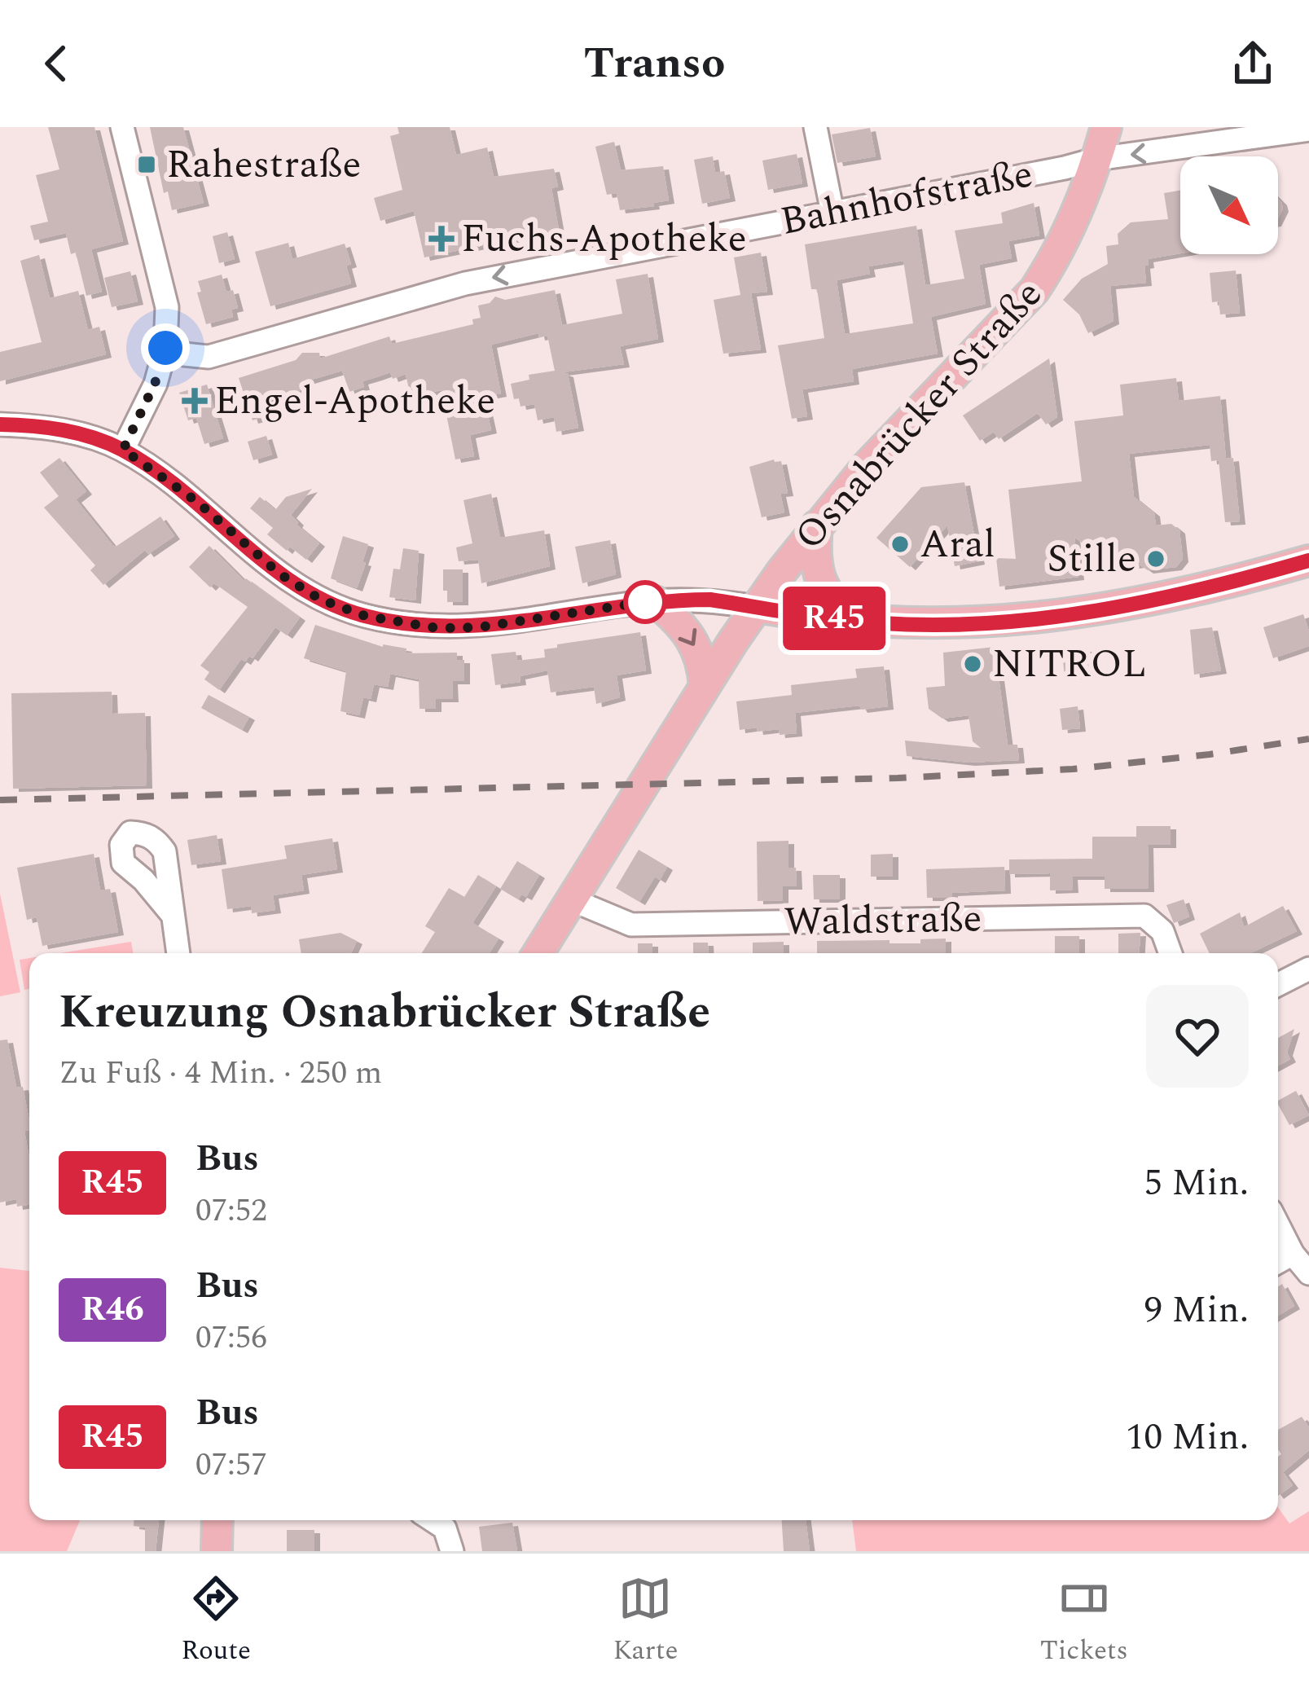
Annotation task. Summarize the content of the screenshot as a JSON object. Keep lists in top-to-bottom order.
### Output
{
  "streets": {
    "main road": ["Osnabrücker Straße"],
    "street": ["Bahnhofstraße", "Waldstraße"]
  },
  "crossings": [
    ["Bahnhofstraße", "Osnabrücker Straße"],
    ["Osnabrücker Straße", "Waldstraße"]
  ],
  "one_way": ["Bahnhofstraße"],
  "places": {
    "transit": ["Rahestraße"],
    "health": ["Fuchs-Apotheke", "Engel-Apotheke"],
    "other": ["Aral", "Stille", "NITROL"]
  },
  "lines": ["bus line R45"],
  "north": "bottom right",
  "page": {
    "header": "Transo",
    "on_map": "R45",
    "heading": ["Kreuzung Osnabrücker Straße", "Zu Fuß · 4 Min. · 250 m"],
    "list": [
      {
        "mark": "R45",
        "name": "Bus",
        "note": "07:52",
        "value": "5 Min."
      },
      {
        "mark": "R46",
        "name": "Bus",
        "note": "07:56",
        "value": "9 Min."
      },
      {
        "mark": "R45",
        "name": "Bus",
        "note": "07:57",
        "value": "10 Min."
      }
    ],
    "tabs": ["Route", "Karte", "Tickets"]
  }
}
